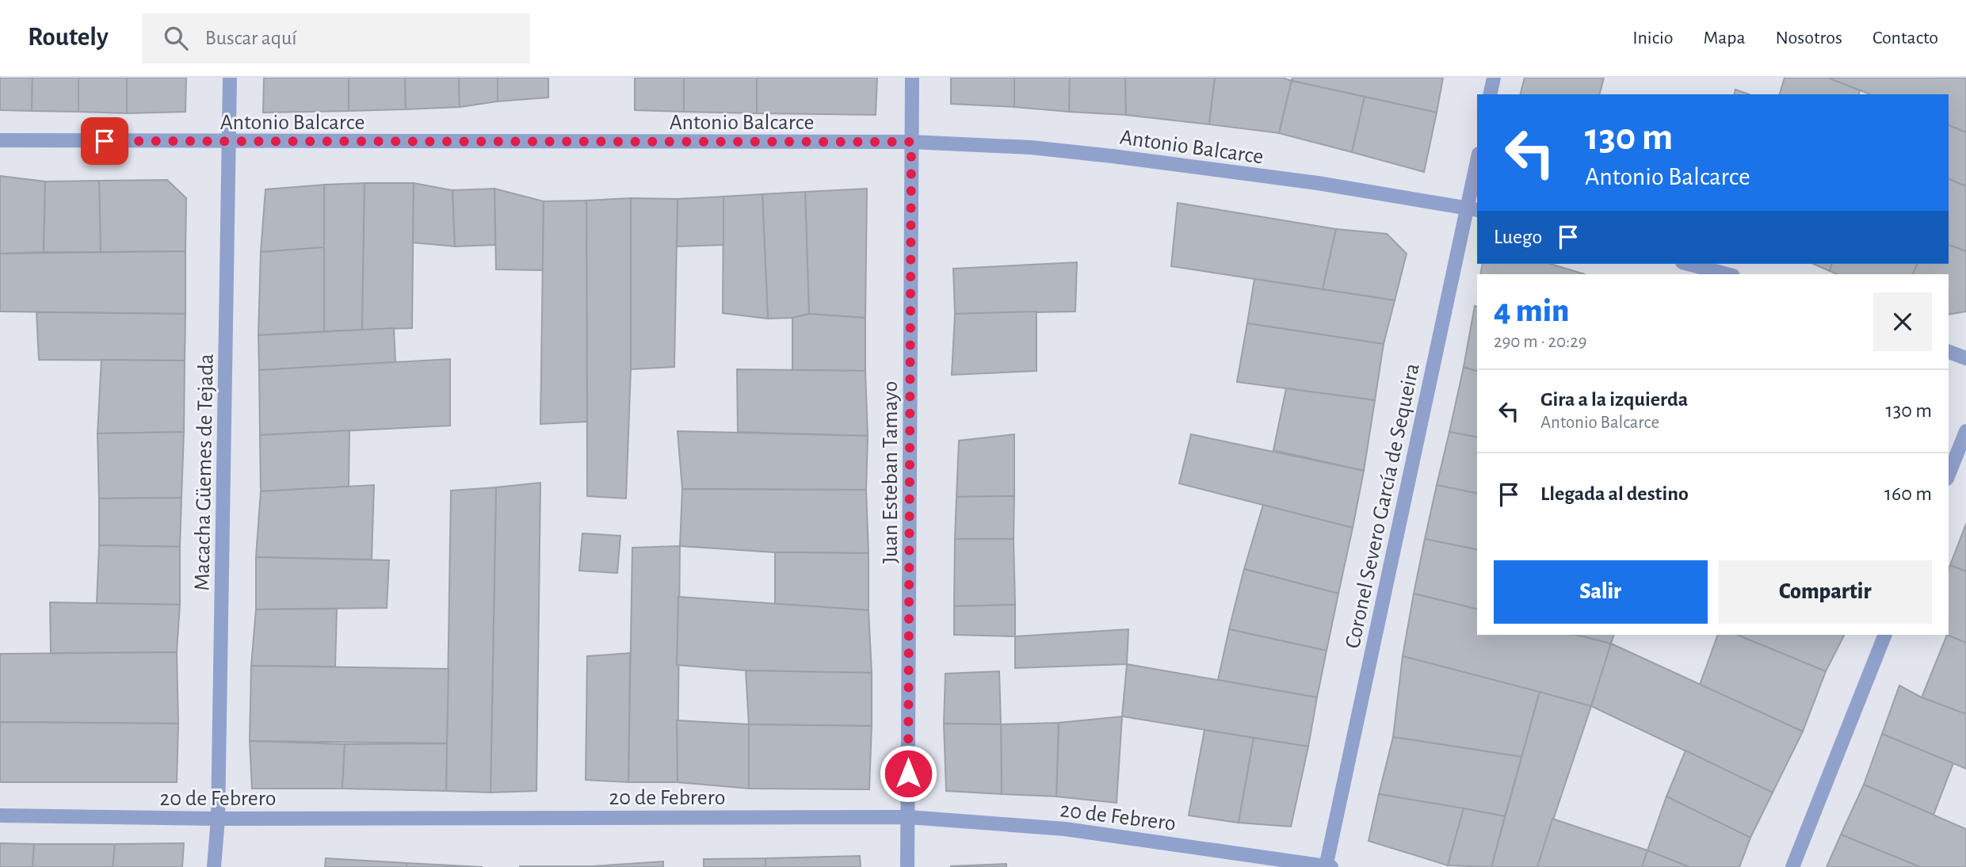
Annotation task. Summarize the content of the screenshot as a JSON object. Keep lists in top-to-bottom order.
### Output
{
  "streets": {
    "street": [
      "Antonio Balcarce",
      "Macacha Güemes de Tejada",
      "Juan Esteban Tamayo",
      "Coronel Severo García de Sequeira",
      "20 de Febrero"
    ]
  },
  "crossings": [
    ["Antonio Balcarce", "Macacha Güemes de Tejada"],
    ["Antonio Balcarce", "Juan Esteban Tamayo"],
    ["Antonio Balcarce", "Coronel Severo García de Sequeira"],
    ["Macacha Güemes de Tejada", "20 de Febrero"],
    ["Juan Esteban Tamayo", "20 de Febrero"],
    ["Coronel Severo García de Sequeira", "20 de Febrero"]
  ],
  "page": {
    "header": "Routely",
    "search": "Buscar aquí",
    "nav": [
      "Inicio",
      "Mapa",
      "Nosotros",
      "Contacto"
    ],
    "turn": ["130 m", "Antonio Balcarce"],
    "then": "Luego",
    "heading": ["4 min", "290 m · 20:29"],
    "list": [
      {
        "name": "Gira a la izquierda",
        "note": "Antonio Balcarce",
        "value": "130 m"
      },
      {
        "name": "Llegada al destino",
        "value": "160 m"
      }
    ],
    "buttons": ["Salir", "Compartir"]
  }
}
